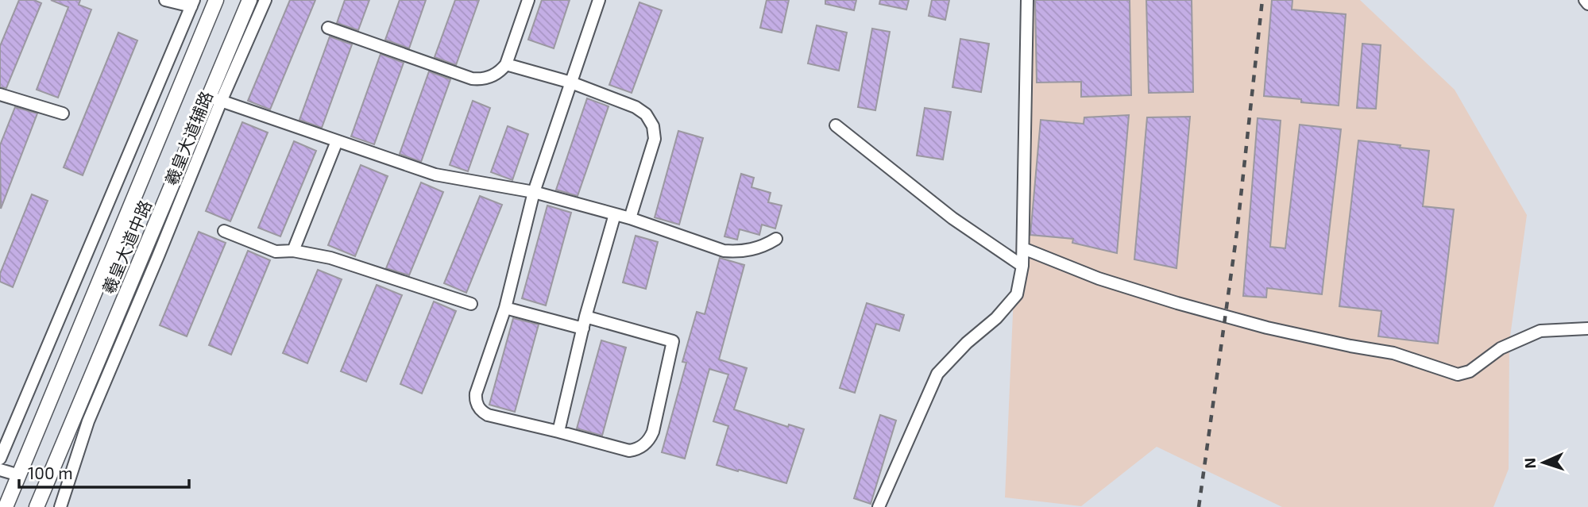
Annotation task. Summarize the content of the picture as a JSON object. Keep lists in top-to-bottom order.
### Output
{
  "streets": {
    "main road": ["羲皇大道中路"],
    "street": ["羲皇大道辅路"]
  },
  "crossings": [
    ["羲皇大道辅路", "羲皇大道中路"]
  ],
  "scale_bar": "100 m",
  "north": "left"
}
